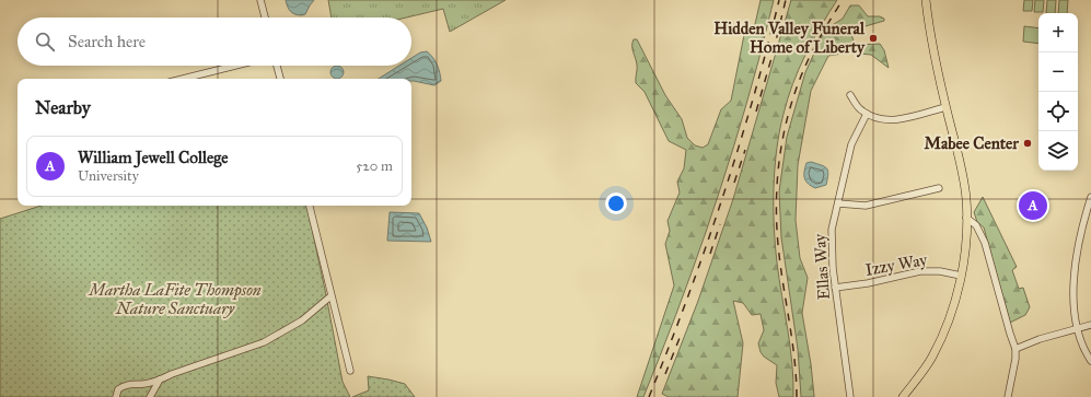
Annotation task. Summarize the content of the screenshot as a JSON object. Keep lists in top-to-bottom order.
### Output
{
  "streets": {
    "street": ["Izzy Way", "Ellas Way"]
  },
  "crossings": [
    ["Izzy Way", "Ellas Way"]
  ],
  "parks": ["Martha LaFite Thompson Nature Sanctuary"],
  "places": ["Hidden Valley Funeral Home of Liberty", "Mabee Center"],
  "page": {
    "map_buttons": ["+", "−"],
    "search": "Search here",
    "heading": "Nearby",
    "list": [
      {
        "mark": "A",
        "name": "William Jewell College",
        "note": "University",
        "value": "520 m"
      }
    ],
    "pins": "A"
  }
}
